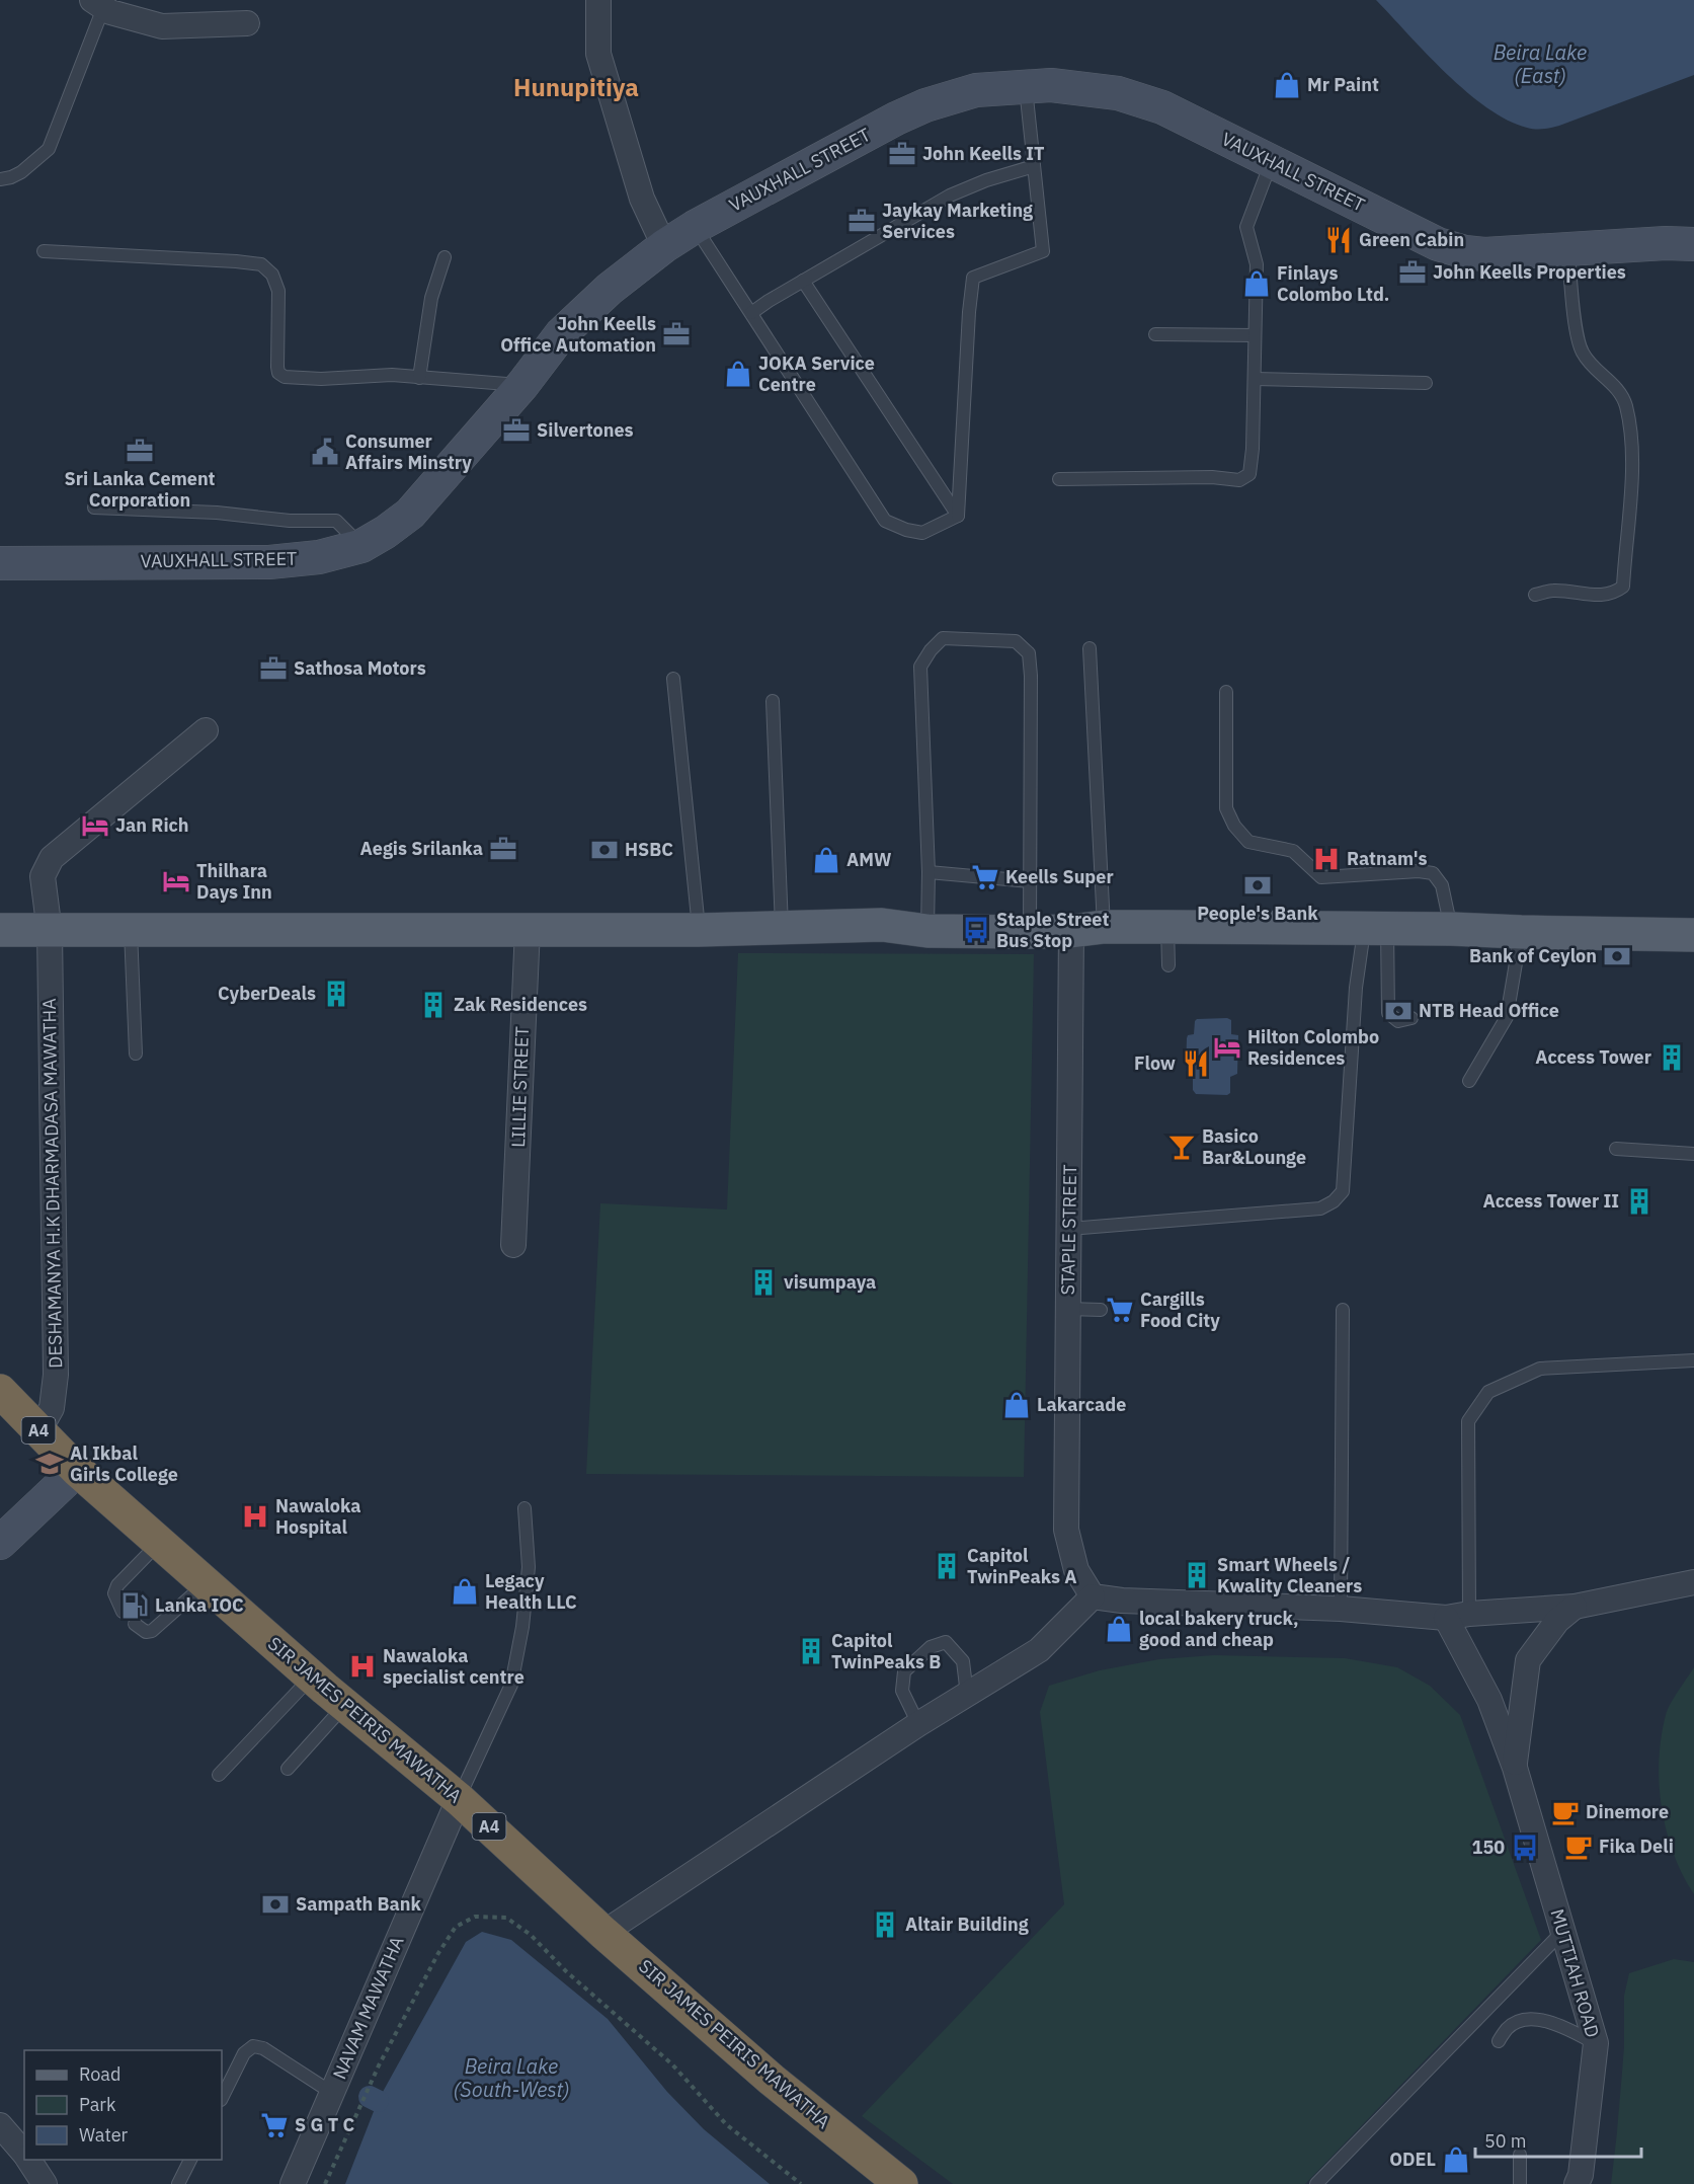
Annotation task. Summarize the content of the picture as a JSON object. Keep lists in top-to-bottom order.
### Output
{
  "streets": {
    "highway": ["A4", "SIR JAMES PEIRIS MAWATHA"],
    "street": [
      "VAUXHALL STREET",
      "LILLIE STREET",
      "DESHAMANYA H.K DHARMADASA MAWATHA",
      "STAPLE STREET",
      "MUTTIAH ROAD",
      "NAVAM MAWATHA"
    ]
  },
  "crossings": [
    ["DESHAMANYA H.K DHARMADASA MAWATHA", "SIR JAMES PEIRIS MAWATHA"],
    ["SIR JAMES PEIRIS MAWATHA", "NAVAM MAWATHA"]
  ],
  "districts": ["Hunupitiya"],
  "water": ["Beira Lake (East)", "Beira Lake (South-West)"],
  "places": {
    "shop": [
      "Mr Paint",
      "Finlays Colombo Ltd.",
      "JOKA Service Centre",
      "AMW",
      "Lakarcade",
      "Legacy Health LLC",
      "local bakery truck, good and cheap",
      "ODEL"
    ],
    "office": [
      "John Keells IT",
      "Jaykay Marketing Services",
      "John Keells Properties",
      "John Keells Office Automation",
      "Silvertones",
      "Sri Lanka Cement Corporation",
      "Sathosa Motors",
      "Aegis Srilanka"
    ],
    "restaurant": ["Green Cabin", "Flow"],
    "public building": ["Consumer Affairs Minstry"],
    "hotel": ["Jan Rich", "Thilhara Days Inn", "Hilton Colombo Residences"],
    "bank": [
      "HSBC",
      "People's Bank",
      "Bank of Ceylon",
      "NTB Head Office",
      "Sampath Bank"
    ],
    "hospital": ["Ratnam's", "Nawaloka Hospital", "Nawaloka specialist centre"],
    "supermarket": ["Keells Super", "Cargills Food City", "S G T C"],
    "bus stop": ["Staple Street Bus Stop", "150"],
    "building": [
      "CyberDeals",
      "Zak Residences",
      "Access Tower",
      "Access Tower II",
      "visumpaya",
      "Capitol TwinPeaks A",
      "Smart Wheels / Kwality Cleaners",
      "Capitol TwinPeaks B",
      "Altair Building"
    ],
    "bar": ["Basico Bar&Lounge"],
    "school or university": ["Al Ikbal Girls College"],
    "fuel station": ["Lanka IOC"],
    "cafe": ["Dinemore", "Fika Deli"]
  },
  "legend": ["Road", "Park", "Water"],
  "scale_bar": "50 m"
}
